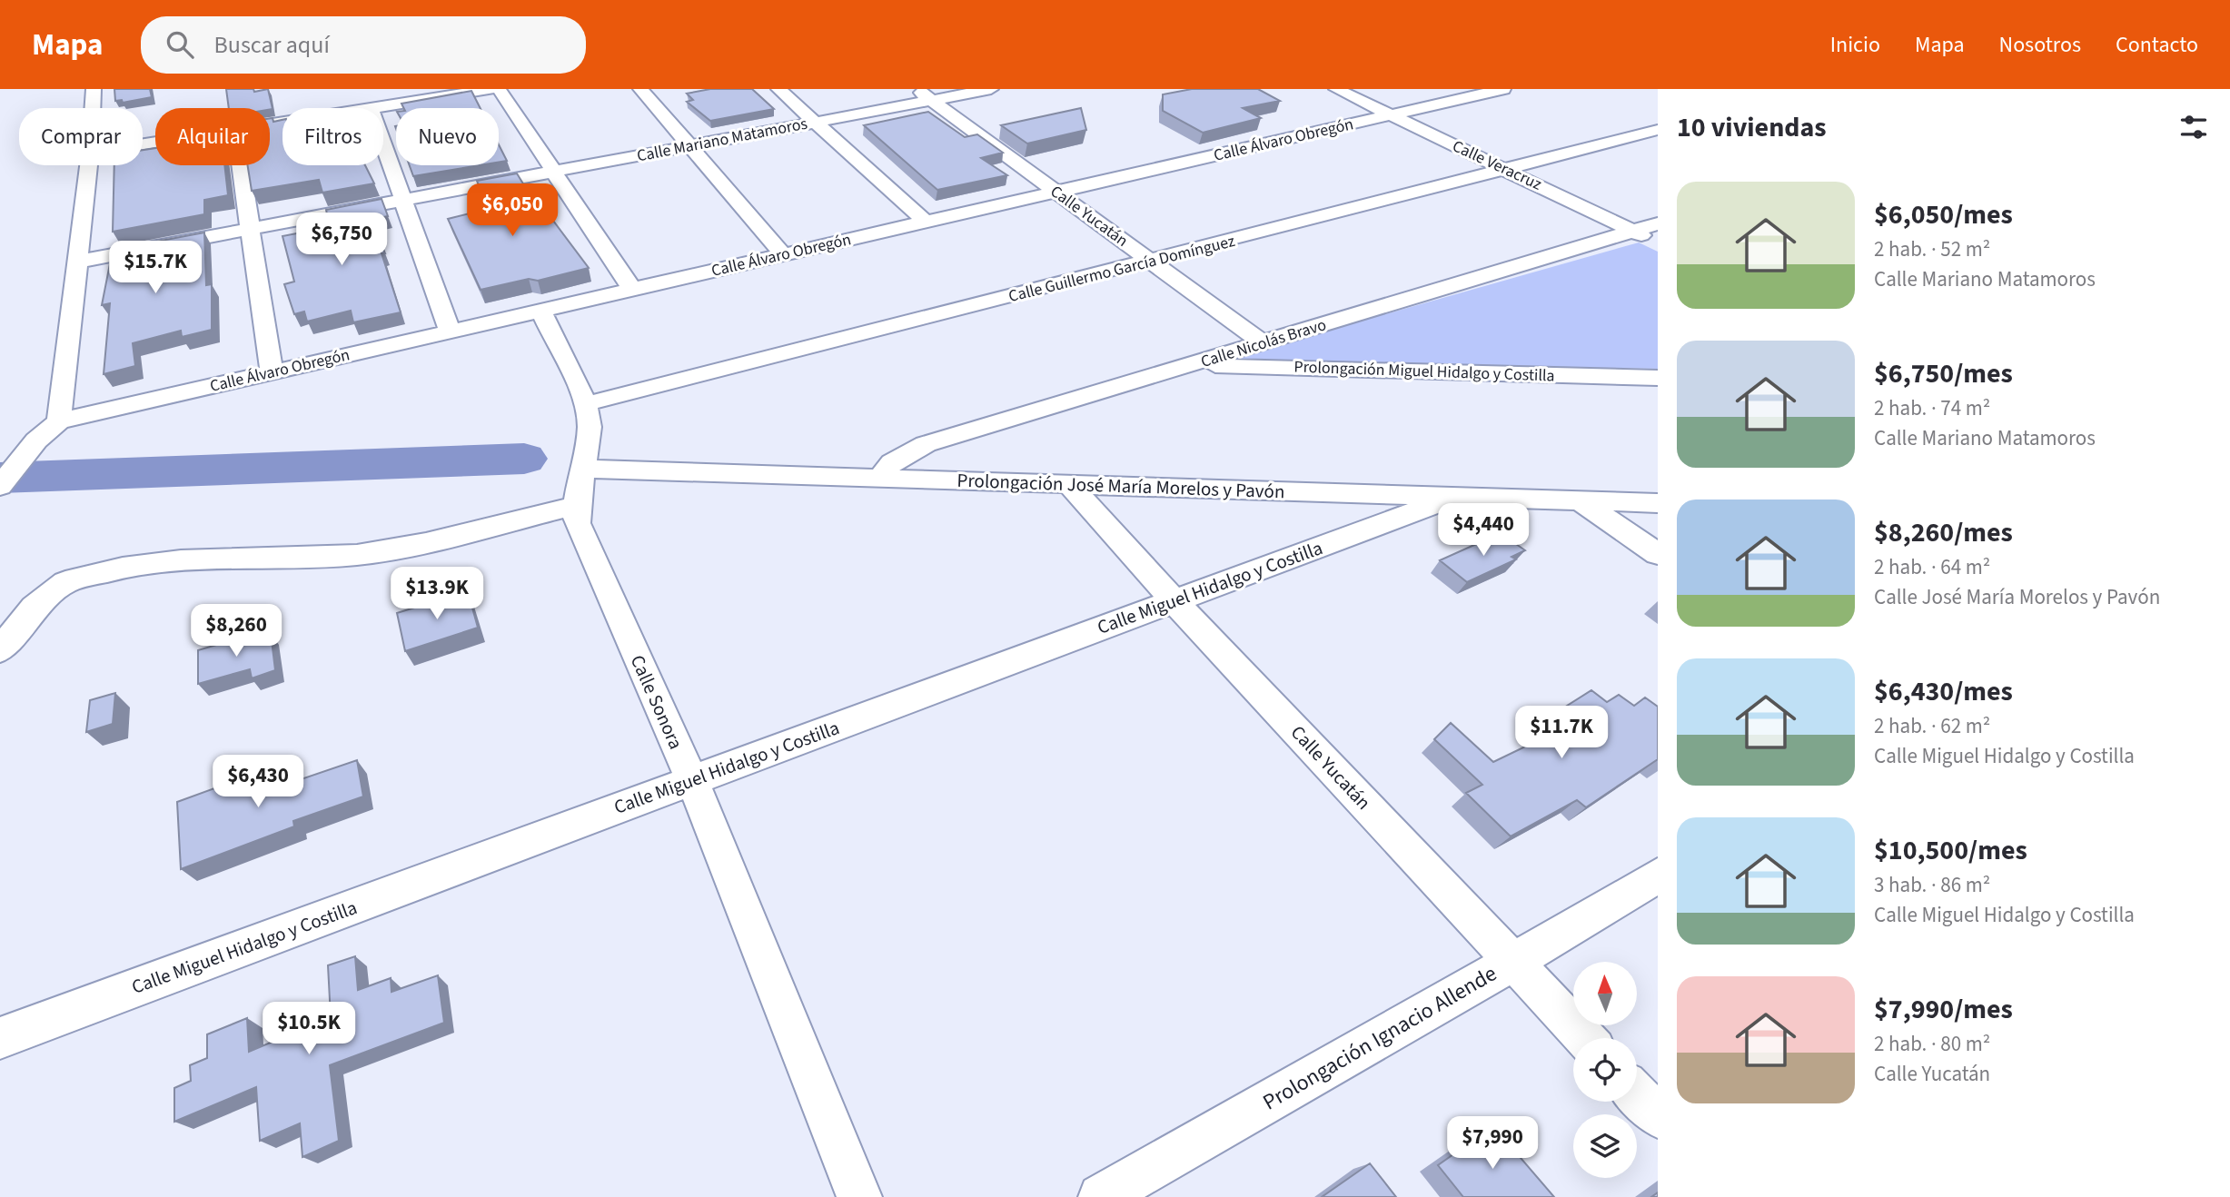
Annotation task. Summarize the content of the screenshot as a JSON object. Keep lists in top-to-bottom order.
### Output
{
  "streets": {
    "street": [
      "Calle Mariano Matamoros",
      "Calle Álvaro Obregón",
      "Calle Veracruz",
      "Calle Yucatán",
      "Calle Guillermo García Domínguez",
      "Calle Nicolás Bravo",
      "Prolongación Miguel Hidalgo y Costilla",
      "Prolongación José María Morelos y Pavón",
      "Calle Miguel Hidalgo y Costilla",
      "Calle Sonora",
      "Prolongación Ignacio Allende"
    ]
  },
  "crossings": [
    ["Calle Mariano Matamoros", "Calle Yucatán"],
    ["Calle Álvaro Obregón", "Calle Veracruz"],
    ["Calle Álvaro Obregón", "Calle Yucatán"],
    ["Calle Álvaro Obregón", "Calle Sonora"],
    ["Calle Veracruz", "Calle Guillermo García Domínguez"],
    ["Calle Veracruz", "Calle Nicolás Bravo"],
    ["Calle Yucatán", "Calle Guillermo García Domínguez"],
    ["Calle Yucatán", "Calle Nicolás Bravo"],
    ["Calle Yucatán", "Prolongación José María Morelos y Pavón"],
    ["Calle Yucatán", "Calle Miguel Hidalgo y Costilla"],
    ["Calle Yucatán", "Prolongación Ignacio Allende"],
    ["Calle Guillermo García Domínguez", "Calle Sonora"],
    ["Calle Nicolás Bravo", "Prolongación Miguel Hidalgo y Costilla"],
    ["Calle Nicolás Bravo", "Prolongación José María Morelos y Pavón"],
    ["Prolongación José María Morelos y Pavón", "Calle Miguel Hidalgo y Costilla"],
    ["Prolongación José María Morelos y Pavón", "Calle Sonora"],
    ["Calle Miguel Hidalgo y Costilla", "Calle Sonora"]
  ],
  "north": "top",
  "page": {
    "header": "Mapa",
    "search": "Buscar aquí",
    "nav": [
      "Inicio",
      "Mapa",
      "Nosotros",
      "Contacto"
    ],
    "heading": "10 viviendas",
    "chip": [
      "Comprar",
      "Alquilar",
      "Filtros",
      "Nuevo"
    ],
    "list": [
      {
        "name": "$6,050/mes",
        "note": "2 hab. · 52 m² · Calle Mariano Matamoros"
      },
      {
        "name": "$6,750/mes",
        "note": "2 hab. · 74 m² · Calle Mariano Matamoros"
      },
      {
        "name": "$8,260/mes",
        "note": "2 hab. · 64 m² · Calle José María Morelos y Pavón"
      },
      {
        "name": "$6,430/mes",
        "note": "2 hab. · 62 m² · Calle Miguel Hidalgo y Costilla"
      },
      {
        "name": "$10,500/mes",
        "note": "3 hab. · 86 m² · Calle Miguel Hidalgo y Costilla"
      },
      {
        "name": "$7,990/mes",
        "note": "2 hab. · 80 m² · Calle Yucatán"
      }
    ],
    "price": [
      "$6,050",
      "$6,750",
      "$15.7K",
      "$4,440",
      "$13.9K",
      "$8,260",
      "$11.7K",
      "$6,430",
      "$10.5K",
      "$7,990"
    ]
  }
}
